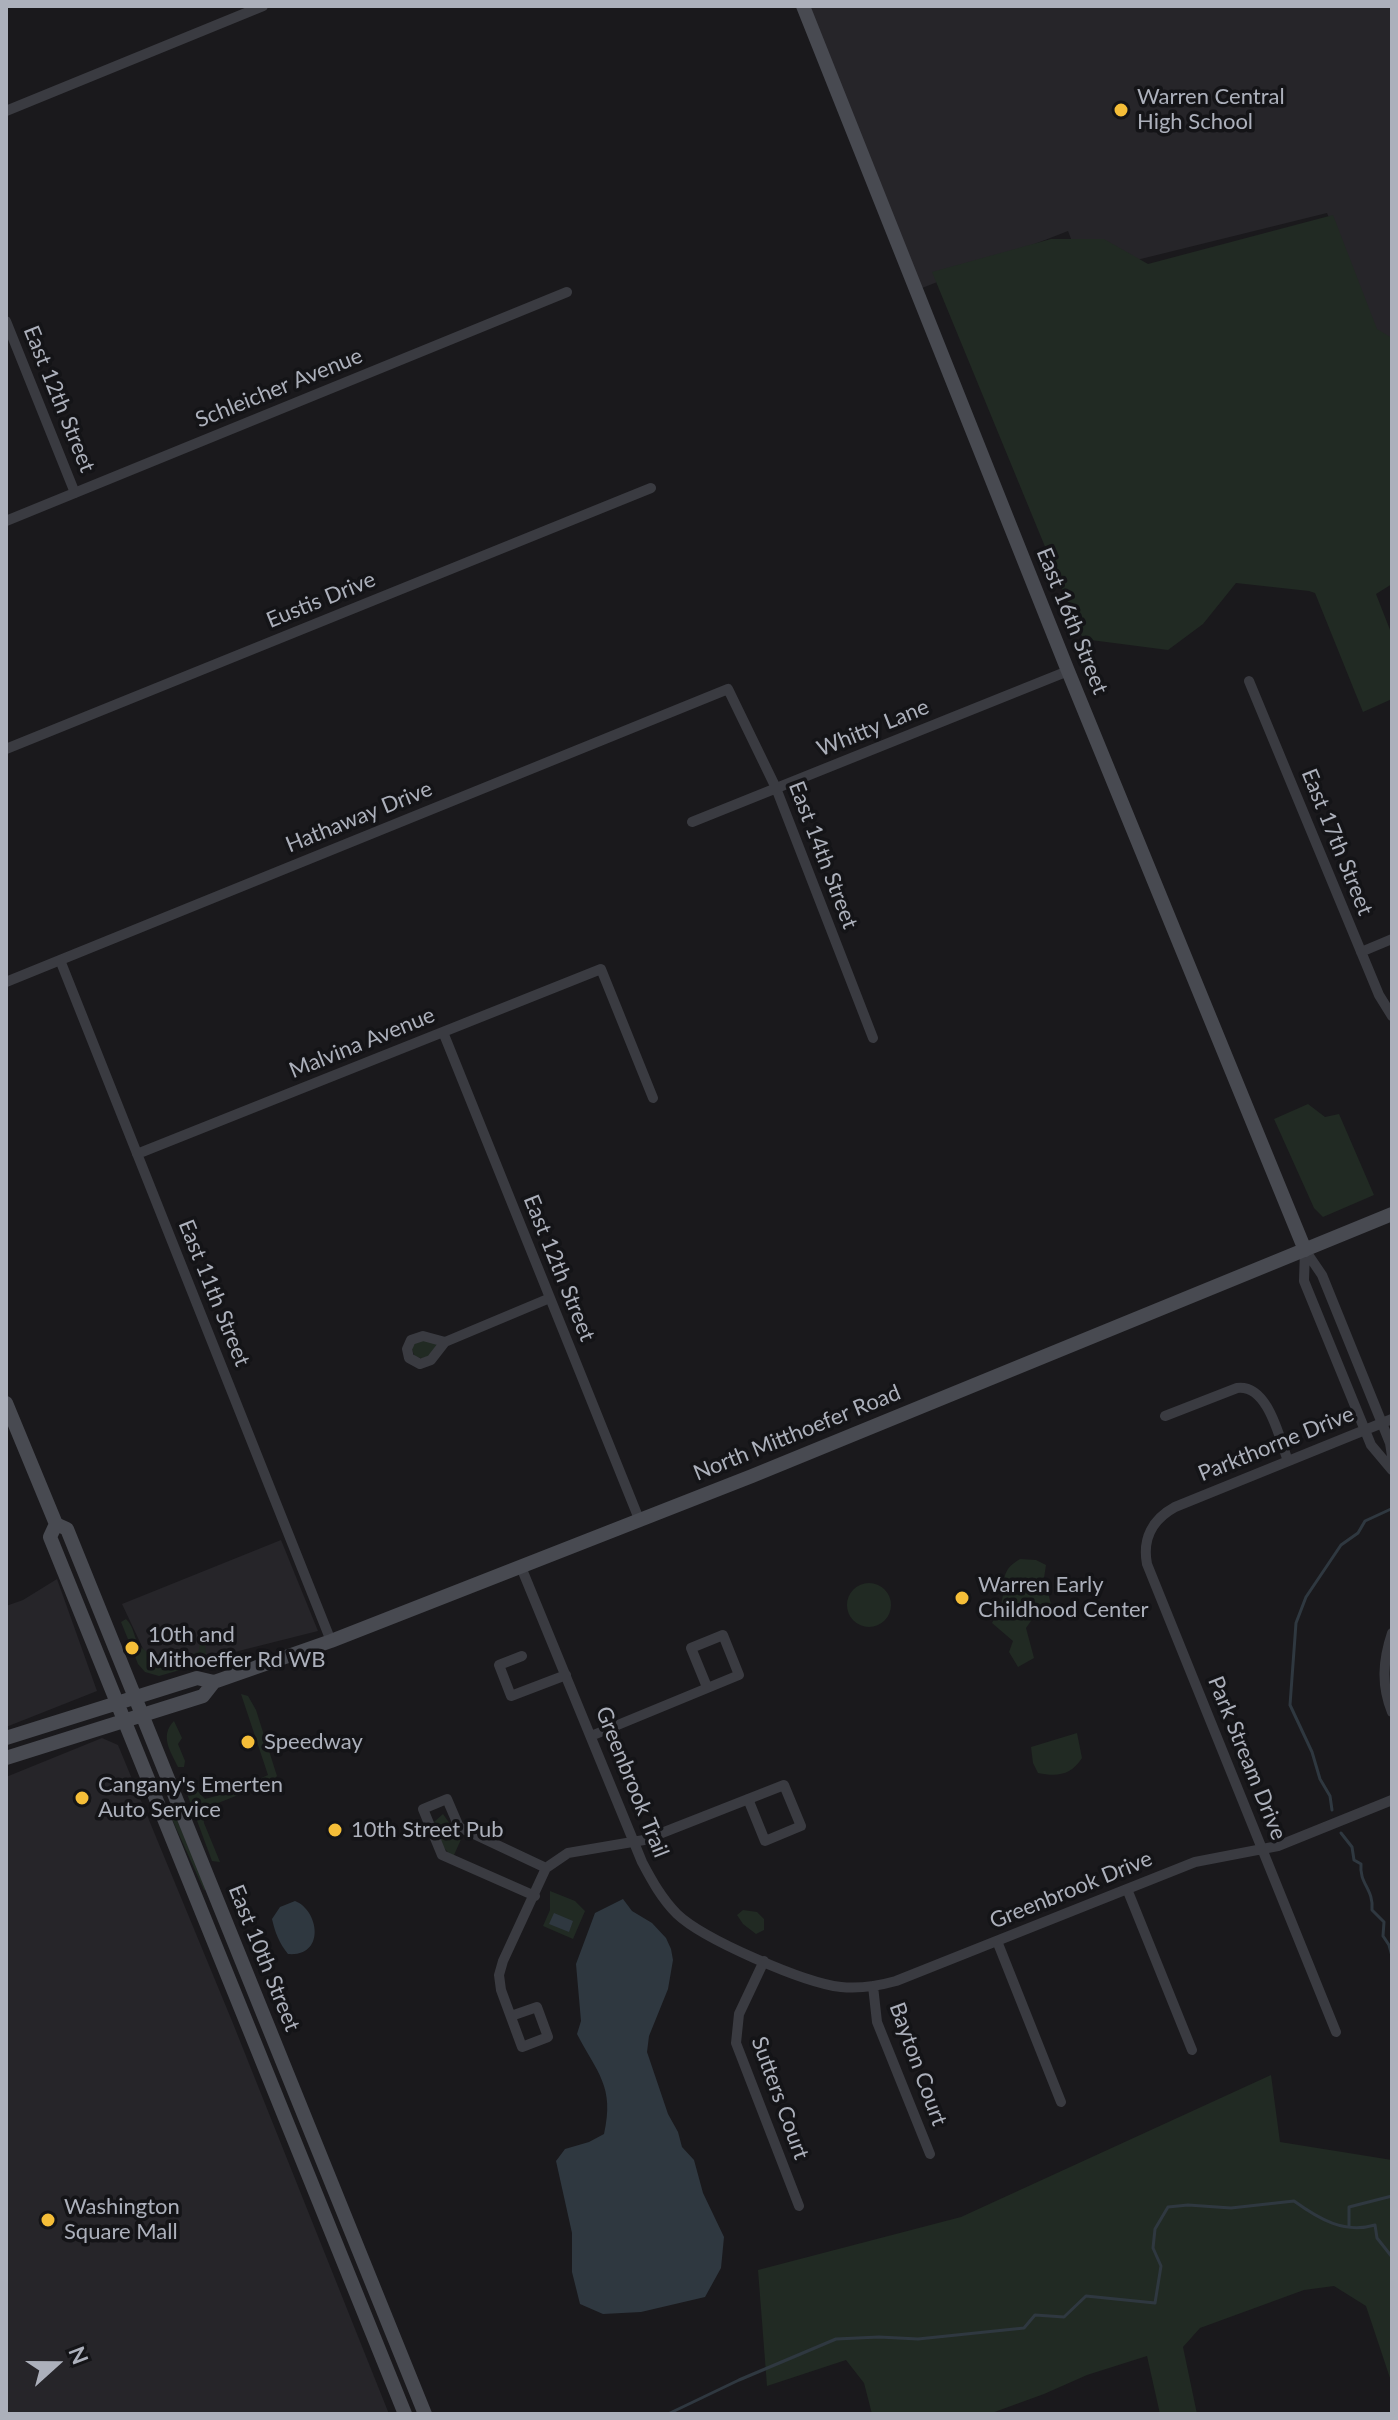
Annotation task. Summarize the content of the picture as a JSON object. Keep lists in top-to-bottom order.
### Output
{
  "streets": {
    "main road": ["East 16th Street", "North Mitthoefer Road", "East 10th Street"],
    "street": [
      "Schleicher Avenue",
      "East 12th Street",
      "Eustis Drive",
      "Whitty Lane",
      "Hathaway Drive",
      "East 17th Street",
      "East 14th Street",
      "Malvina Avenue",
      "East 11th Street",
      "Parkthorne Drive",
      "Park Stream Drive",
      "Greenbrook Trail",
      "Greenbrook Drive",
      "Bayton Court",
      "Sutters Court"
    ]
  },
  "crossings": [
    ["Schleicher Avenue", "East 12th Street"],
    ["East 12th Street", "Malvina Avenue"],
    ["East 12th Street", "North Mitthoefer Road"],
    ["East 16th Street", "Whitty Lane"],
    ["East 16th Street", "North Mitthoefer Road"],
    ["Whitty Lane", "East 14th Street"],
    ["Hathaway Drive", "East 14th Street"],
    ["Hathaway Drive", "East 11th Street"],
    ["Malvina Avenue", "East 11th Street"],
    ["East 11th Street", "North Mitthoefer Road"],
    ["North Mitthoefer Road", "Greenbrook Trail"],
    ["North Mitthoefer Road", "East 10th Street"],
    ["Parkthorne Drive", "Park Stream Drive"],
    ["Park Stream Drive", "Greenbrook Drive"],
    ["Greenbrook Trail", "Greenbrook Drive"],
    ["Greenbrook Trail", "Sutters Court"],
    ["Greenbrook Drive", "Bayton Court"],
    ["Greenbrook Drive", "Sutters Court"]
  ],
  "places": [
    "Warren Central High School",
    "Warren Early Childhood Center",
    "10th and Mithoeffer Rd WB",
    "Speedway",
    "Cangany's Emerten Auto Service",
    "10th Street Pub",
    "Washington Square Mall"
  ],
  "north": "right"
}
